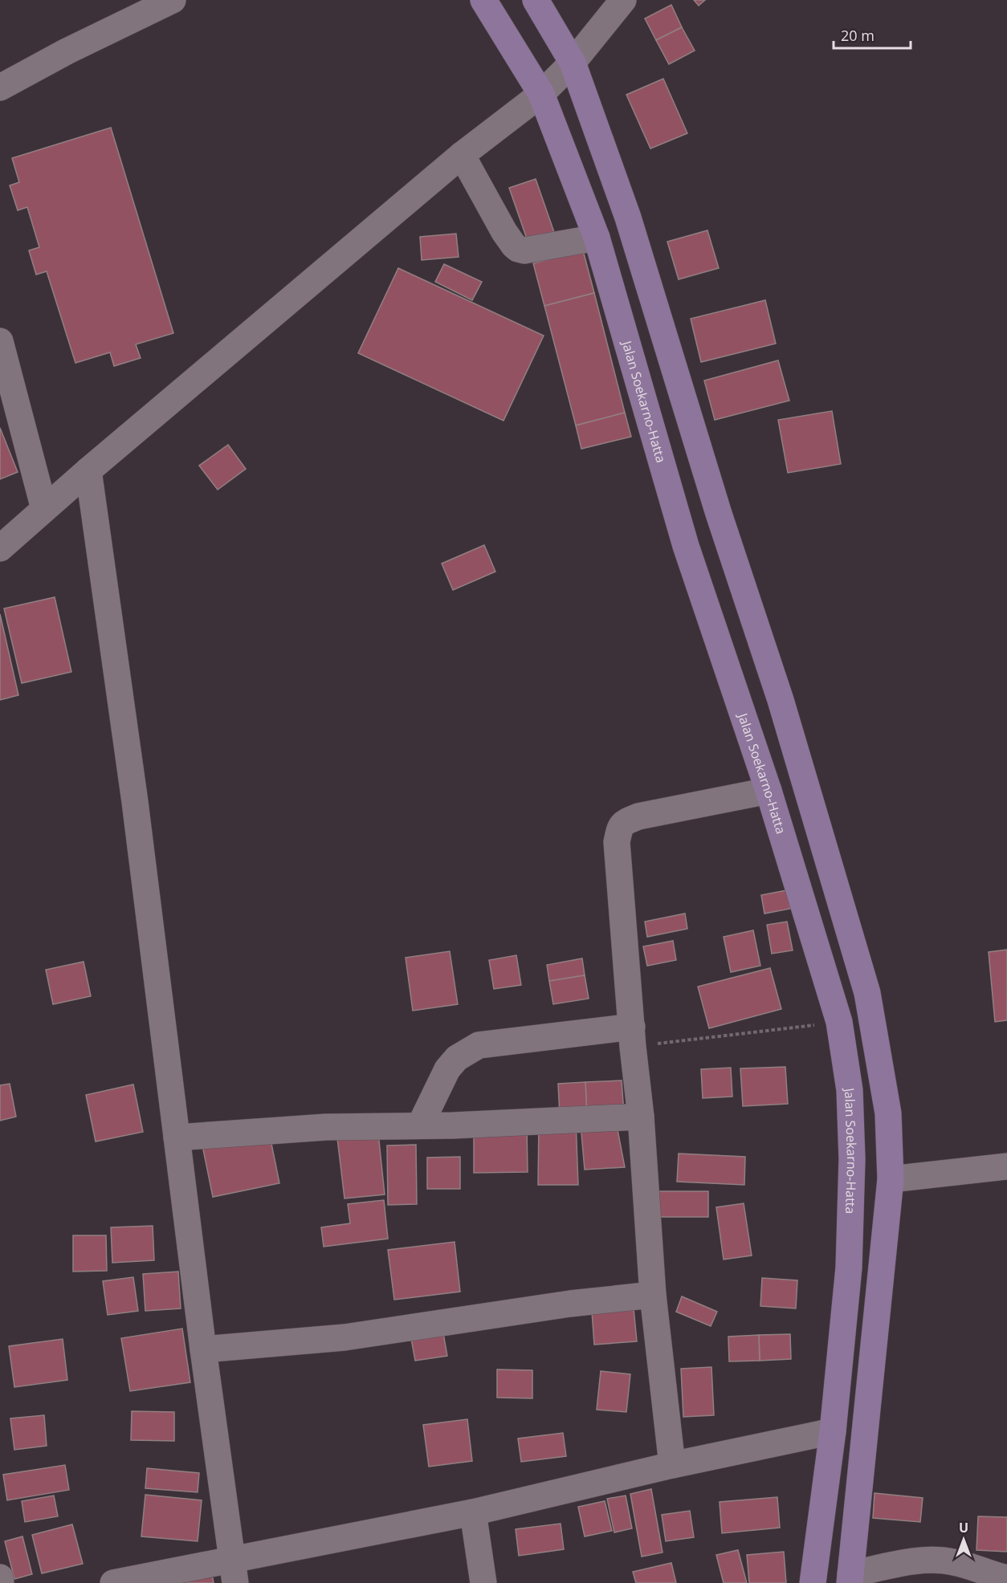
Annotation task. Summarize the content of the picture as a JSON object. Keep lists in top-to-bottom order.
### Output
{
  "streets": {
    "main road": ["Jalan Soekarno-Hatta"]
  },
  "scale_bar": "20 m",
  "north": "top"
}
